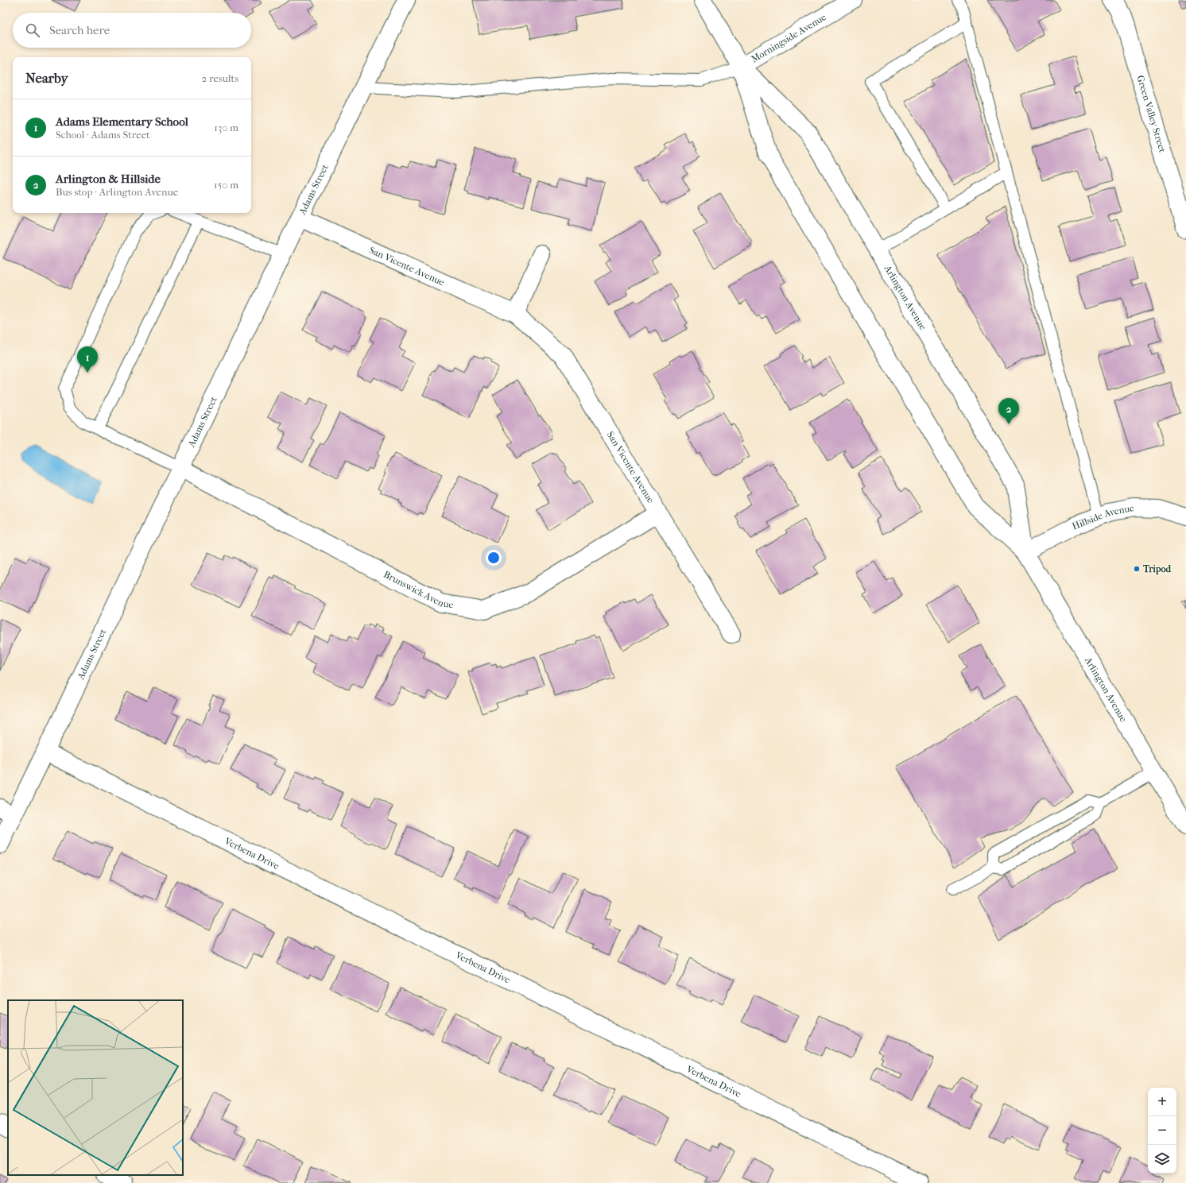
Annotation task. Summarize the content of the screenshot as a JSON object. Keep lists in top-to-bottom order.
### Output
{
  "streets": {
    "street": [
      "Morningside Avenue",
      "Green Valley Street",
      "Adams Street",
      "San Vicente Avenue",
      "Arlington Avenue",
      "Hillside Avenue",
      "Brunswick Avenue",
      "Verbena Drive"
    ]
  },
  "crossings": [
    ["Morningside Avenue", "Arlington Avenue"],
    ["Adams Street", "San Vicente Avenue"],
    ["Adams Street", "Brunswick Avenue"],
    ["Adams Street", "Verbena Drive"],
    ["San Vicente Avenue", "Brunswick Avenue"],
    ["Arlington Avenue", "Hillside Avenue"]
  ],
  "places": ["Tripod"],
  "page": {
    "search": "Search here",
    "heading": ["Nearby", "2 results"],
    "list": [
      {
        "mark": "1",
        "name": "Adams Elementary School",
        "note": "School · Adams Street",
        "value": "130 m"
      },
      {
        "mark": "2",
        "name": "Arlington & Hillside",
        "note": "Bus stop · Arlington Avenue",
        "value": "150 m"
      }
    ],
    "pins": ["1", "2"],
    "map_buttons": ["+", "−"]
  }
}
